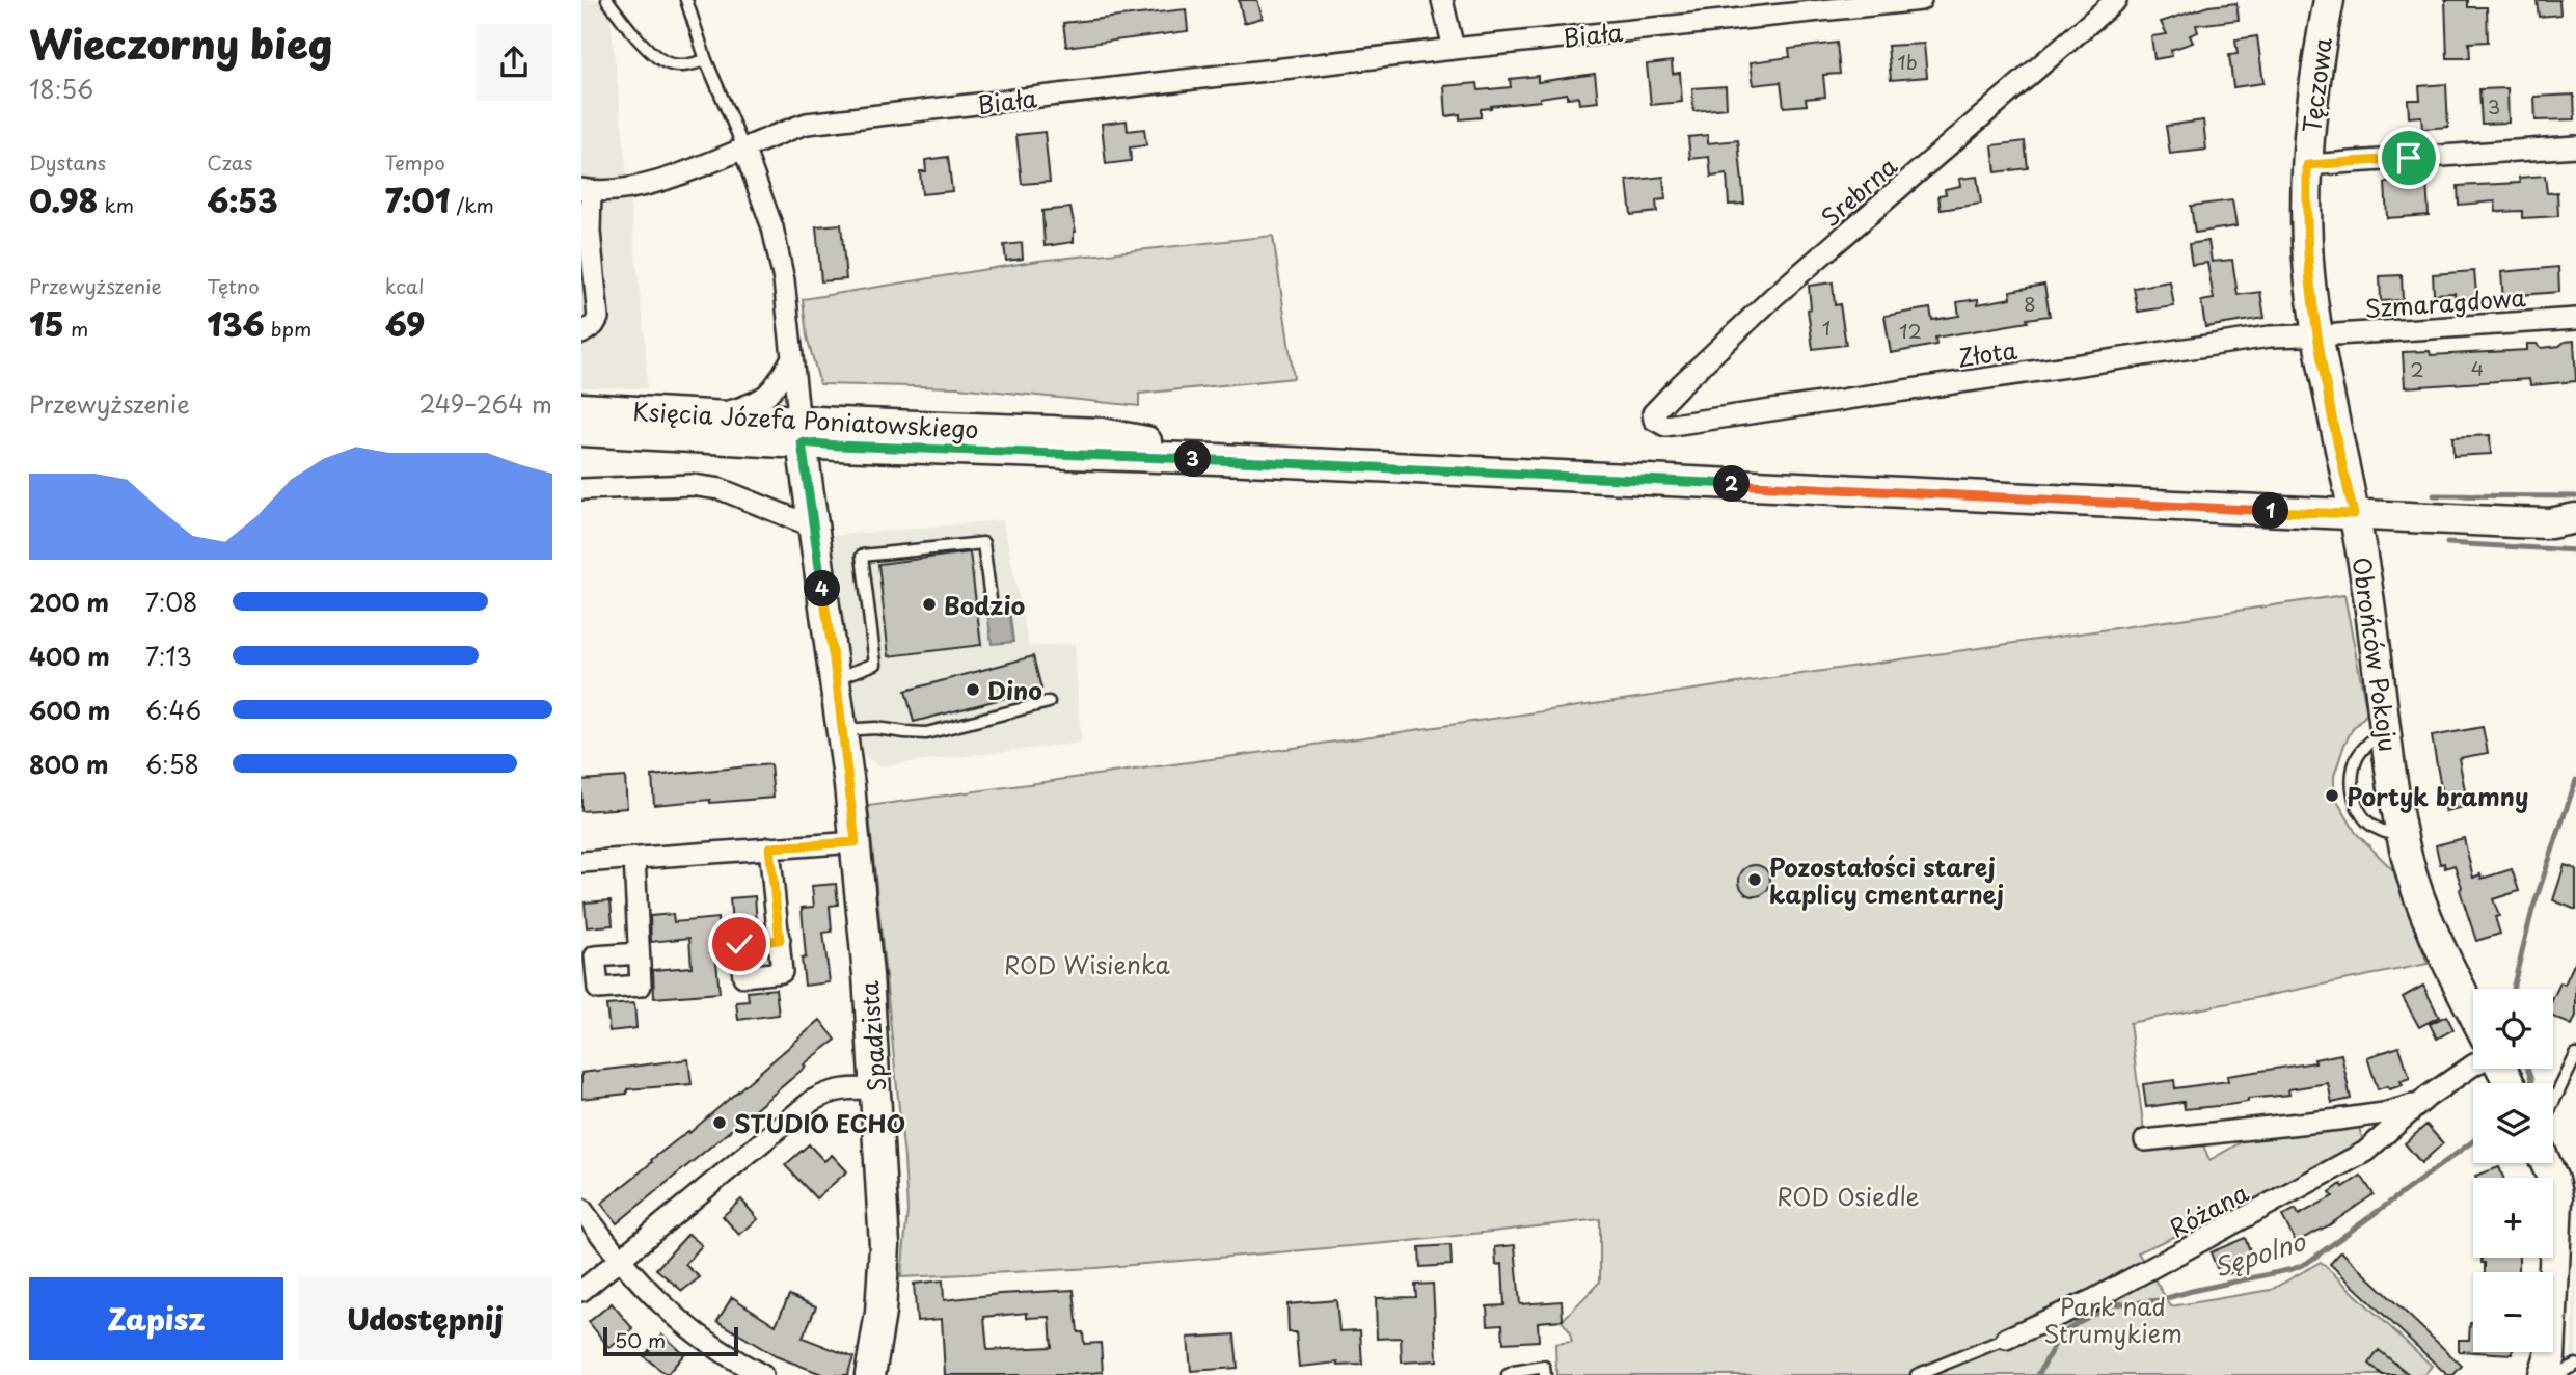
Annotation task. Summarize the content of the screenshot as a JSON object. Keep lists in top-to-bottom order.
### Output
{
  "streets": {
    "street": [
      "Biała",
      "Tęczowa",
      "Srebrna",
      "Szmaragdowa",
      "Złota",
      "Księcia Józefa Poniatowskiego",
      "Obrońców Pokoju",
      "Spadzista",
      "Różana"
    ]
  },
  "crossings": [
    ["Tęczowa", "Szmaragdowa"],
    ["Tęczowa", "Złota"],
    ["Tęczowa", "Księcia Józefa Poniatowskiego"],
    ["Tęczowa", "Obrońców Pokoju"],
    ["Srebrna", "Złota"],
    ["Szmaragdowa", "Złota"],
    ["Księcia Józefa Poniatowskiego", "Obrońców Pokoju"]
  ],
  "water": ["Sępolno"],
  "parks": ["ROD Wisienka", "ROD Osiedle", "Park nad Strumykiem"],
  "places": [
    "Bodzio",
    "Dino",
    "Portyk bramny",
    "Pozostałości starej kaplicy cmentarnej",
    "STUDIO ECHO"
  ],
  "house_numbers": [
    "1b",
    "3",
    "8",
    "1",
    "12",
    "4",
    "2"
  ],
  "scale_bar": "50 m",
  "page": {
    "heading": ["Wieczorny bieg", "18:56"],
    "stats": [
      ["Dystans", "0.98 km"],
      ["Czas", "6:53"],
      ["Tempo", "7:01 /km"],
      ["Przewyższenie", "15 m"],
      ["Tętno", "136 bpm"],
      ["kcal", "69"]
    ],
    "chart": ["Przewyższenie", "249–264 m"],
    "pins": [
      "3",
      "2",
      "1",
      "4"
    ],
    "list": [
      {
        "name": "200 m",
        "note": "7:08"
      },
      {
        "name": "400 m",
        "note": "7:13"
      },
      {
        "name": "600 m",
        "note": "6:46"
      },
      {
        "name": "800 m",
        "note": "6:58"
      }
    ],
    "map_buttons": ["+", "−"],
    "buttons": ["Zapisz", "Udostępnij"],
    "scale": "50 m"
  }
}
